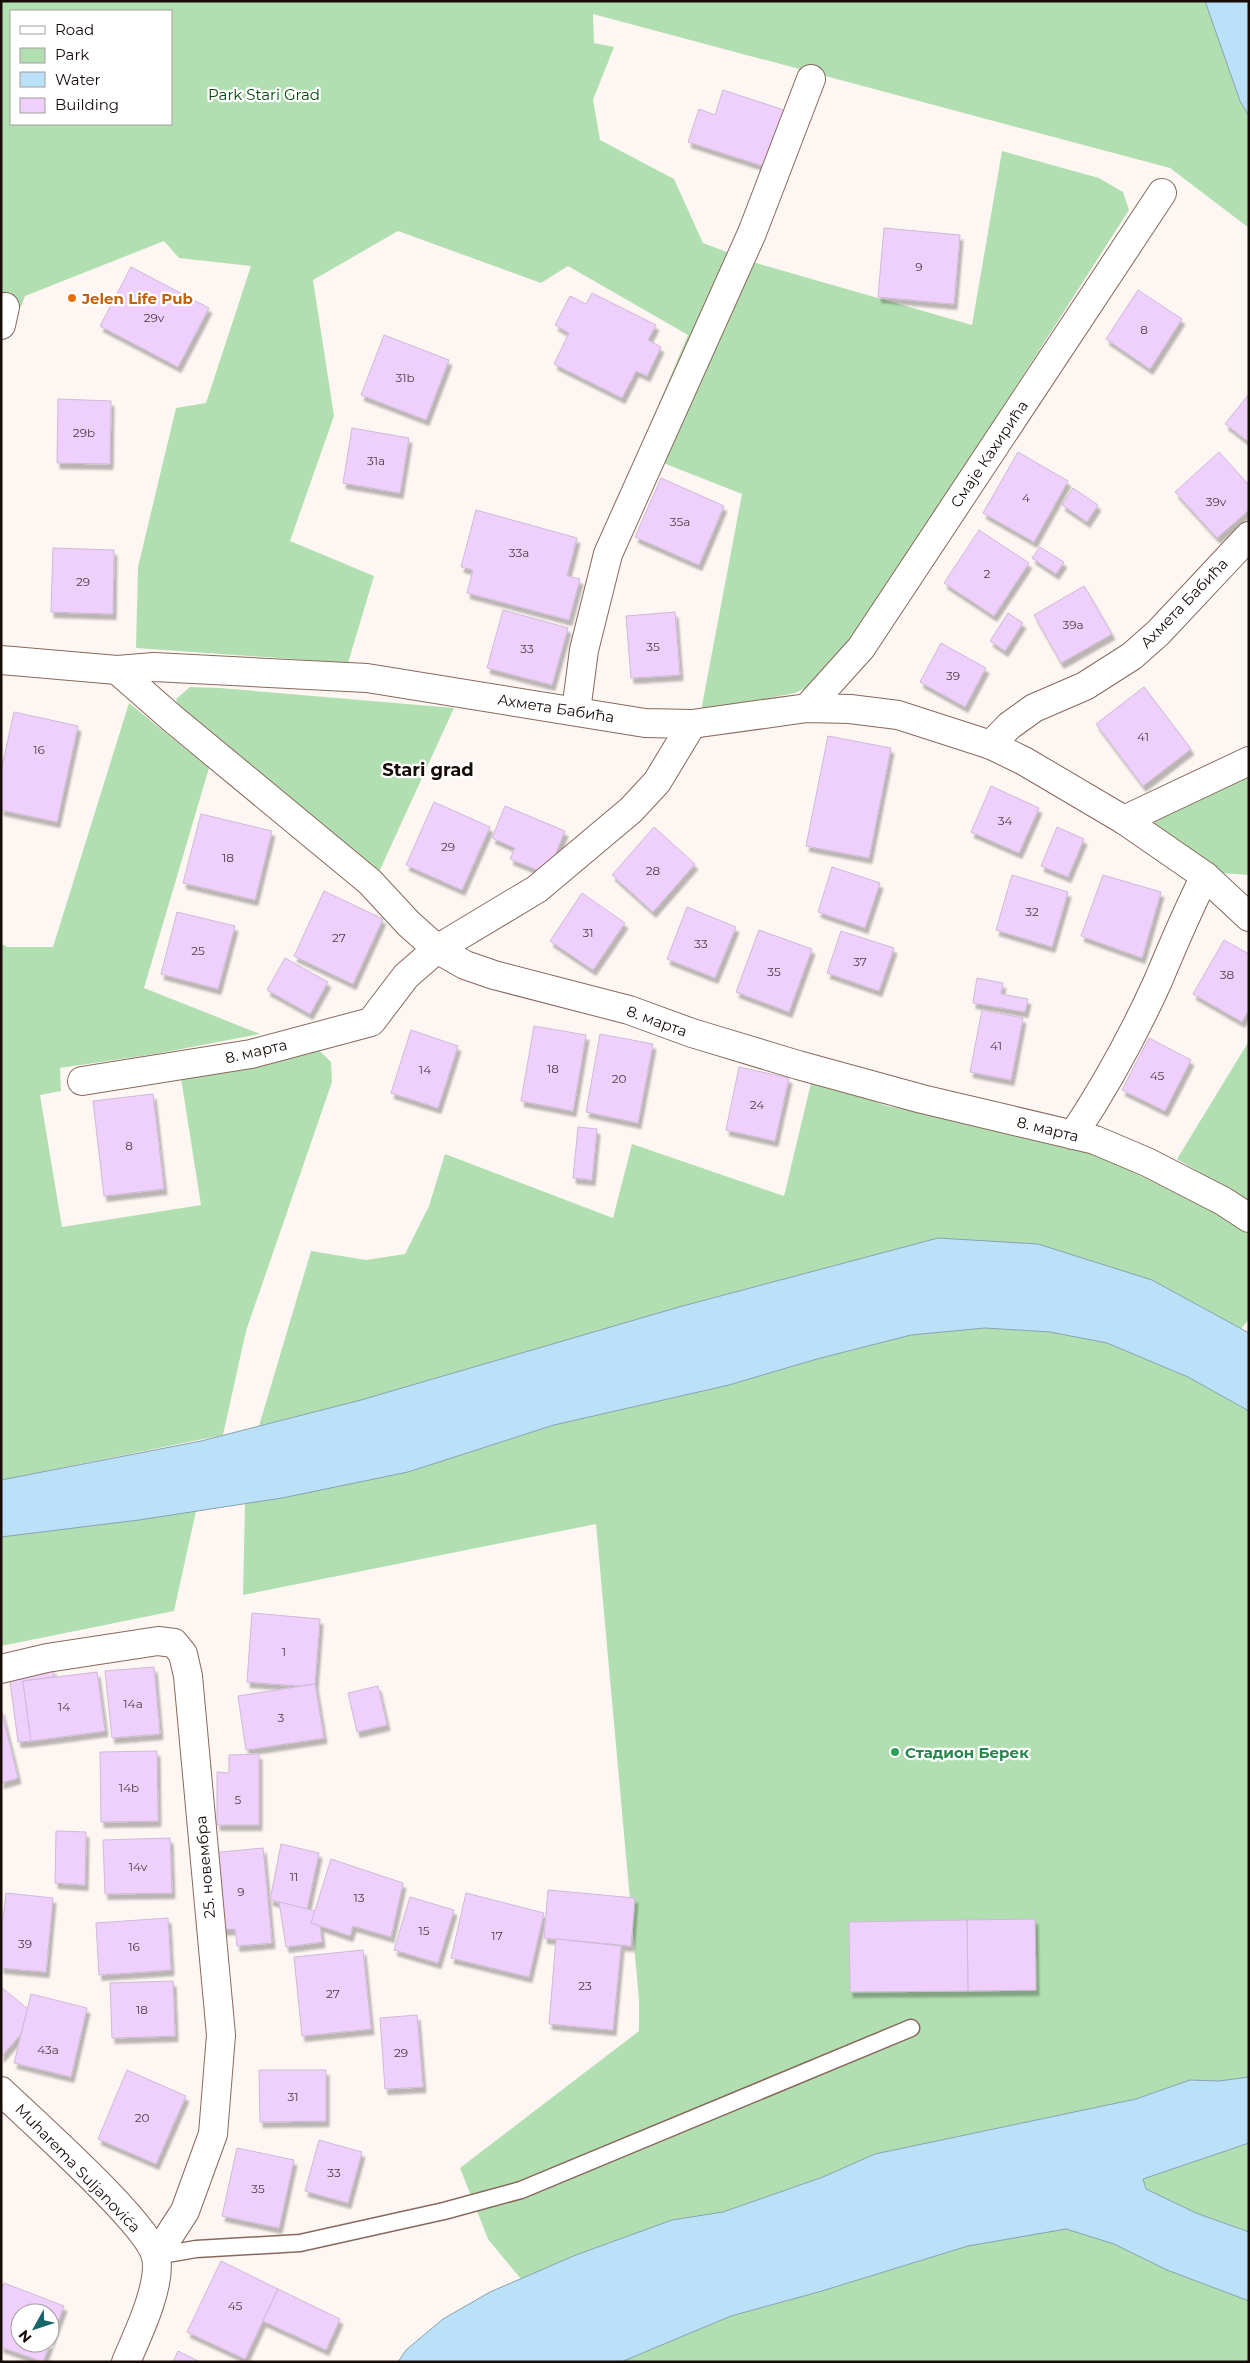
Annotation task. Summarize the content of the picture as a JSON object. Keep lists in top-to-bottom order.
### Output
{
  "streets": {
    "street": [
      "Смaје Кахирића",
      "Ахмета Бабића",
      "8. марта",
      "25. новембра",
      "Muharema Suljanovića"
    ]
  },
  "crossings": [
    ["Смaје Кахирића", "Ахмета Бабића"],
    ["25. новембра", "Muharema Suljanovića"]
  ],
  "districts": ["Stari grad"],
  "parks": ["Park Stari Grad"],
  "places": ["Jelen Life Pub", "Стадион Берек"],
  "house_numbers": [
    "9",
    "29v",
    "8",
    "31b",
    "29b",
    "31a",
    "4",
    "39v",
    "35a",
    "33a",
    "2",
    "29",
    "39a",
    "35",
    "33",
    "39",
    "41",
    "16",
    "34",
    "29",
    "18",
    "28",
    "32",
    "31",
    "27",
    "33",
    "25",
    "37",
    "35",
    "38",
    "41",
    "18",
    "14",
    "45",
    "20",
    "24",
    "8",
    "1",
    "14a",
    "14",
    "3",
    "14b",
    "5",
    "14v",
    "11",
    "9",
    "13",
    "15",
    "17",
    "39",
    "16",
    "23",
    "27",
    "18",
    "43a",
    "29",
    "31",
    "20",
    "33",
    "35",
    "45"
  ],
  "legend": [
    "Road",
    "Park",
    "Water",
    "Building"
  ],
  "north": "bottom left"
}
